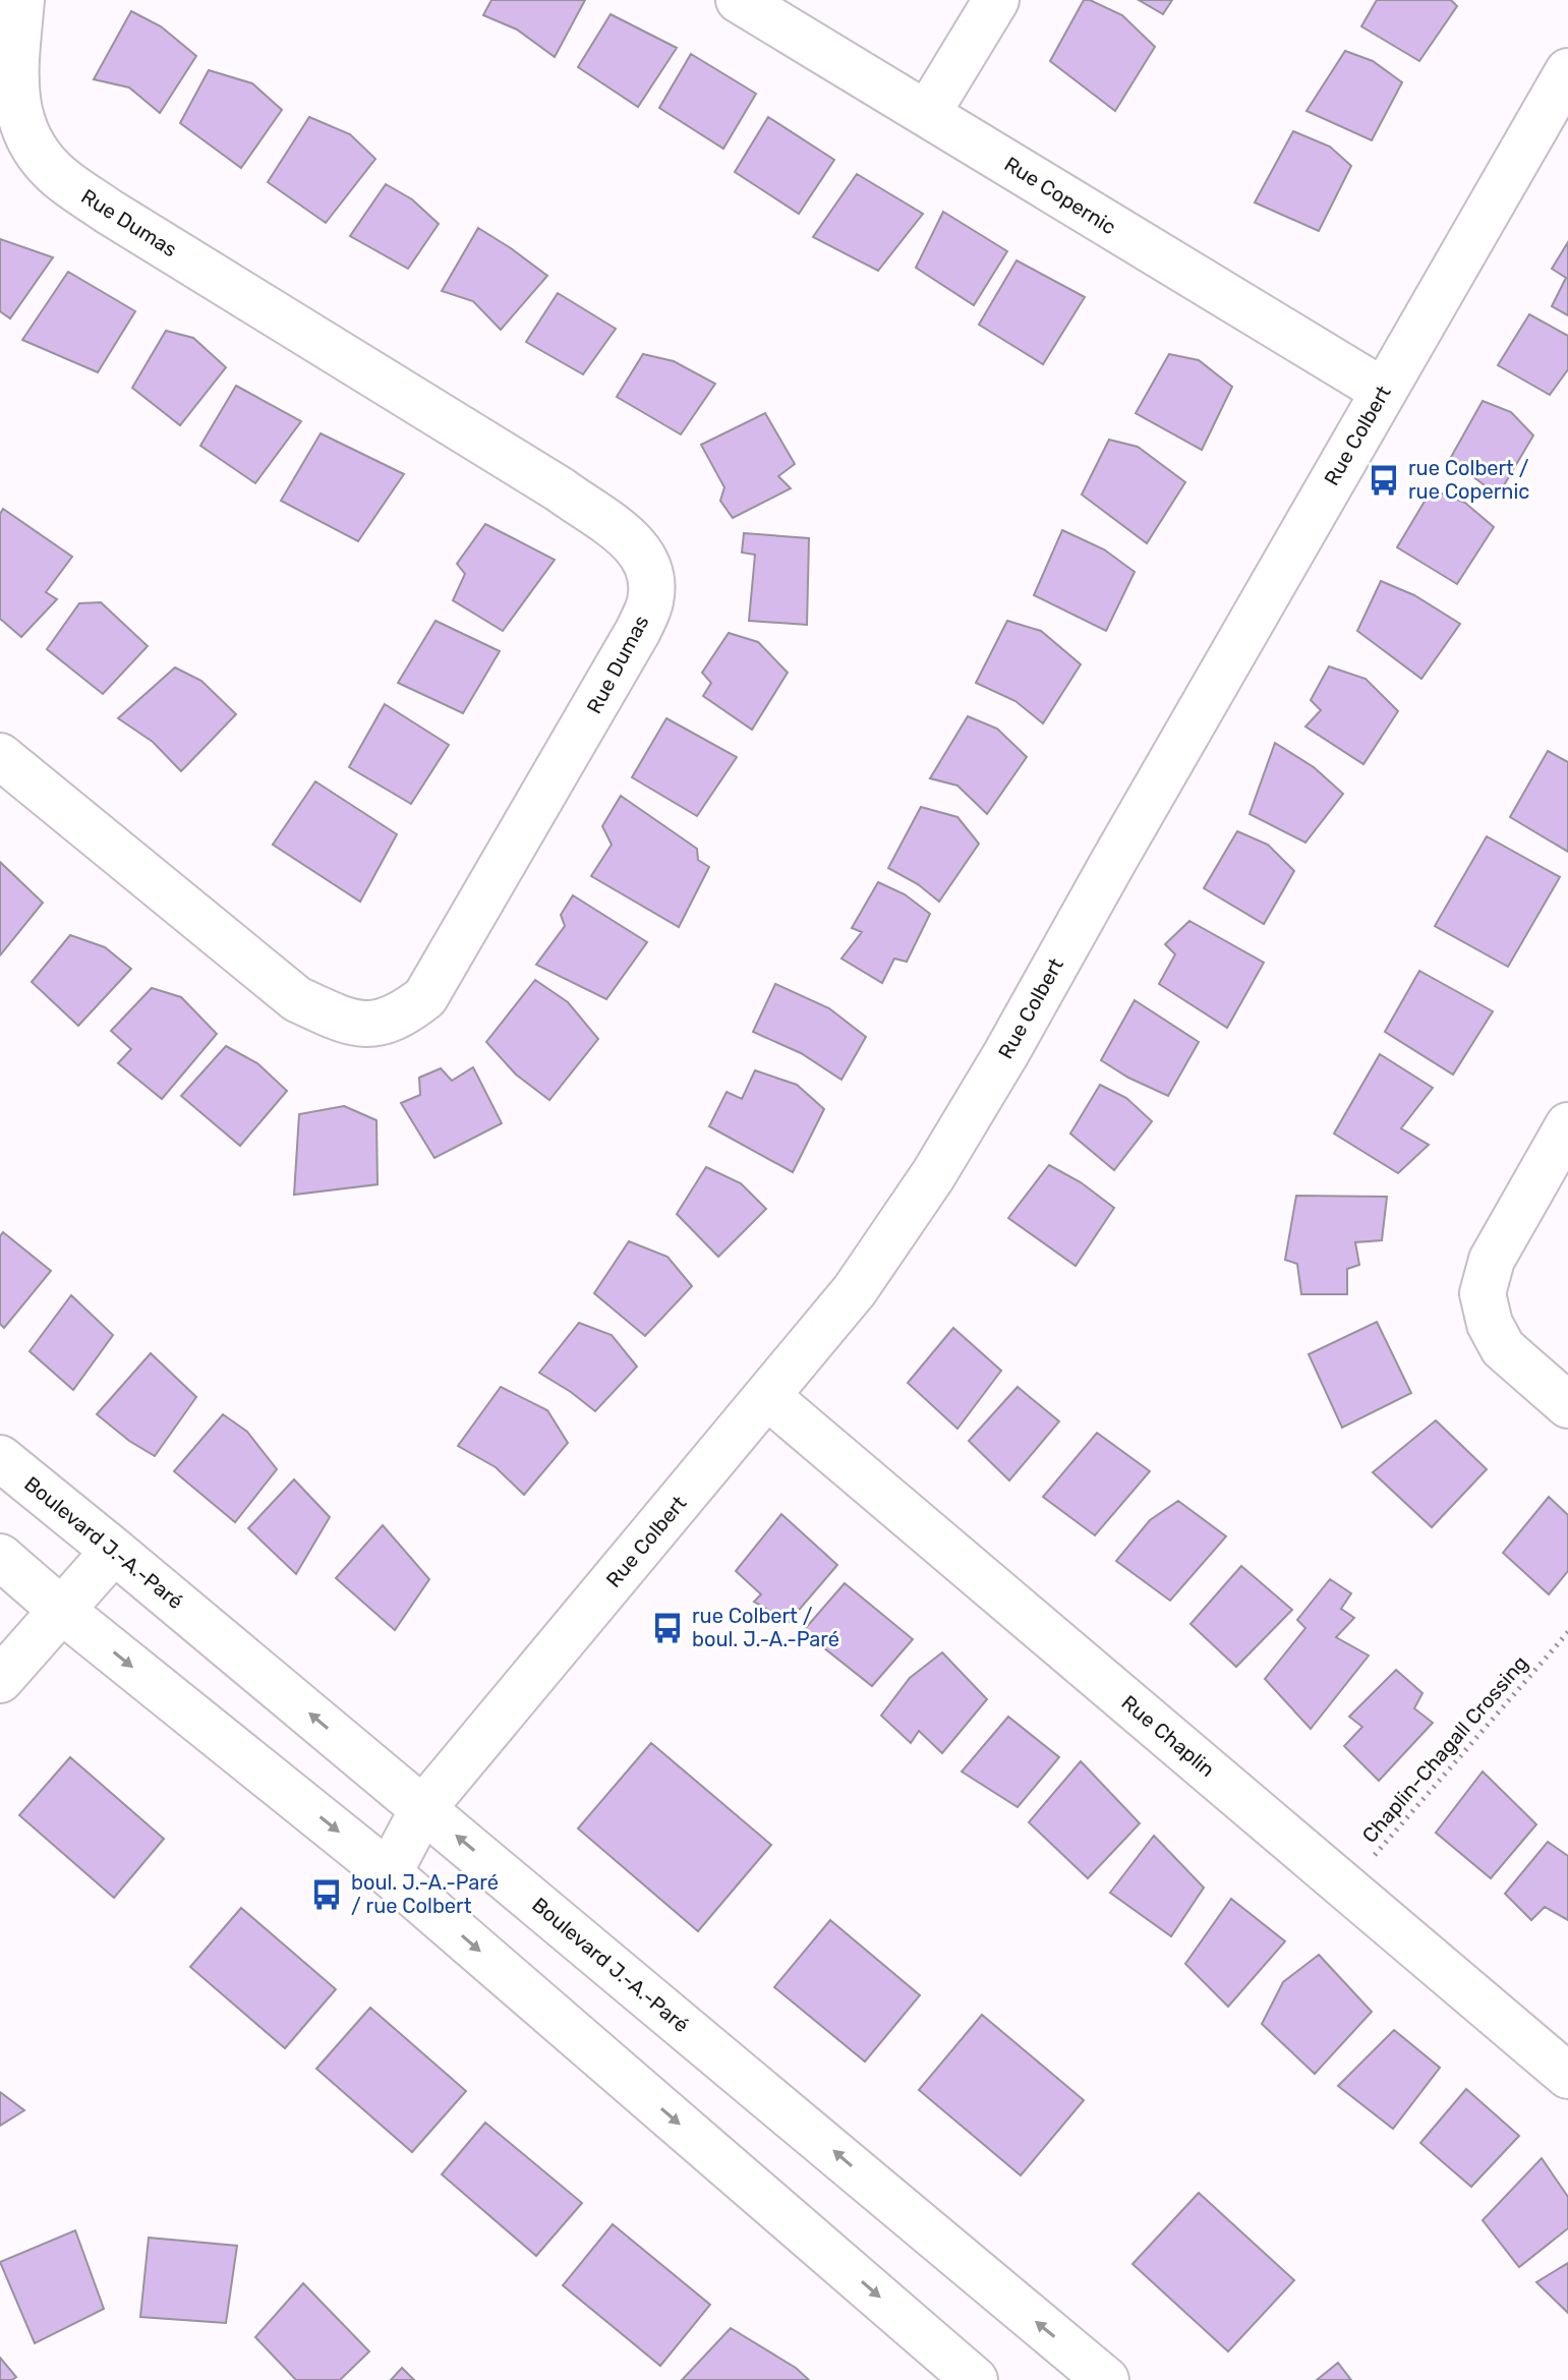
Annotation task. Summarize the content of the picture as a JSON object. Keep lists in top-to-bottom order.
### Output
{
  "streets": {
    "street": [
      "Rue Copernic",
      "Rue Dumas",
      "Rue Colbert",
      "Boulevard J.-A.-Paré",
      "Rue Chaplin"
    ],
    "path": ["Chaplin-Chagall Crossing"]
  },
  "crossings": [
    ["Rue Copernic", "Rue Colbert"],
    ["Rue Colbert", "Boulevard J.-A.-Paré"],
    ["Rue Colbert", "Rue Chaplin"],
    ["Rue Chaplin", "Chaplin-Chagall Crossing"]
  ],
  "places": {
    "bus stop": ["rue Colbert / rue Copernic", "rue Colbert / boul. J.-A.-Paré", "boul. J.-A.-Paré / rue Colbert"]
  }
}
